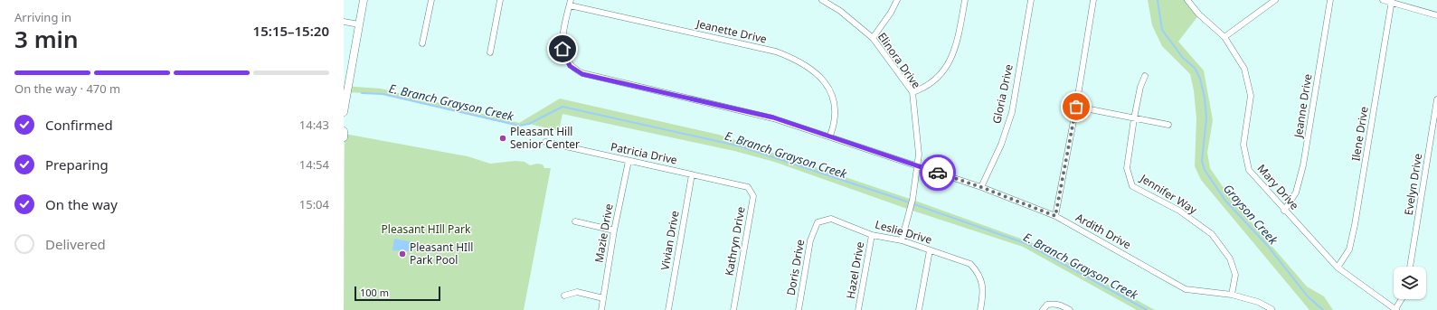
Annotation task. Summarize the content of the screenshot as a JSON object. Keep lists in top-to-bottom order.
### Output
{
  "streets": {
    "street": [
      "Jeanette Drive",
      "Elinora Drive",
      "Gloria Drive",
      "Jeanne Drive",
      "Ilene Drive",
      "Patricia Drive",
      "Evelyn Drive",
      "Mary Drive",
      "Jennifer Way",
      "Ardith Drive",
      "Leslie Drive",
      "Mazie Drive",
      "Vivian Drive",
      "Kathryn Drive",
      "Doris Drive",
      "Hazel Drive"
    ]
  },
  "crossings": [
    ["Jeanette Drive", "Ardith Drive"],
    ["Elinora Drive", "Ardith Drive"],
    ["Elinora Drive", "Leslie Drive"],
    ["Gloria Drive", "Ardith Drive"],
    ["Jeanne Drive", "Mary Drive"],
    ["Ilene Drive", "Mary Drive"],
    ["Patricia Drive", "Mazie Drive"],
    ["Patricia Drive", "Vivian Drive"],
    ["Patricia Drive", "Kathryn Drive"],
    ["Jennifer Way", "Ardith Drive"],
    ["Leslie Drive", "Doris Drive"],
    ["Leslie Drive", "Hazel Drive"]
  ],
  "water": ["E. Branch Grayson Creek", "Grayson Creek"],
  "parks": ["Pleasant HIll Park"],
  "places": ["Pleasant Hill Senior Center", "Pleasant HIll Park Pool"],
  "scale_bar": "100 m",
  "page": {
    "heading": ["3 min", "Arriving in", "15:15–15:20"],
    "bar": "On the way · 470 m",
    "list": [
      ["Confirmed", "14:43"],
      ["Preparing", "14:54"],
      ["On the way", "15:04"],
      "Delivered"
    ],
    "scale": "100 m"
  }
}
